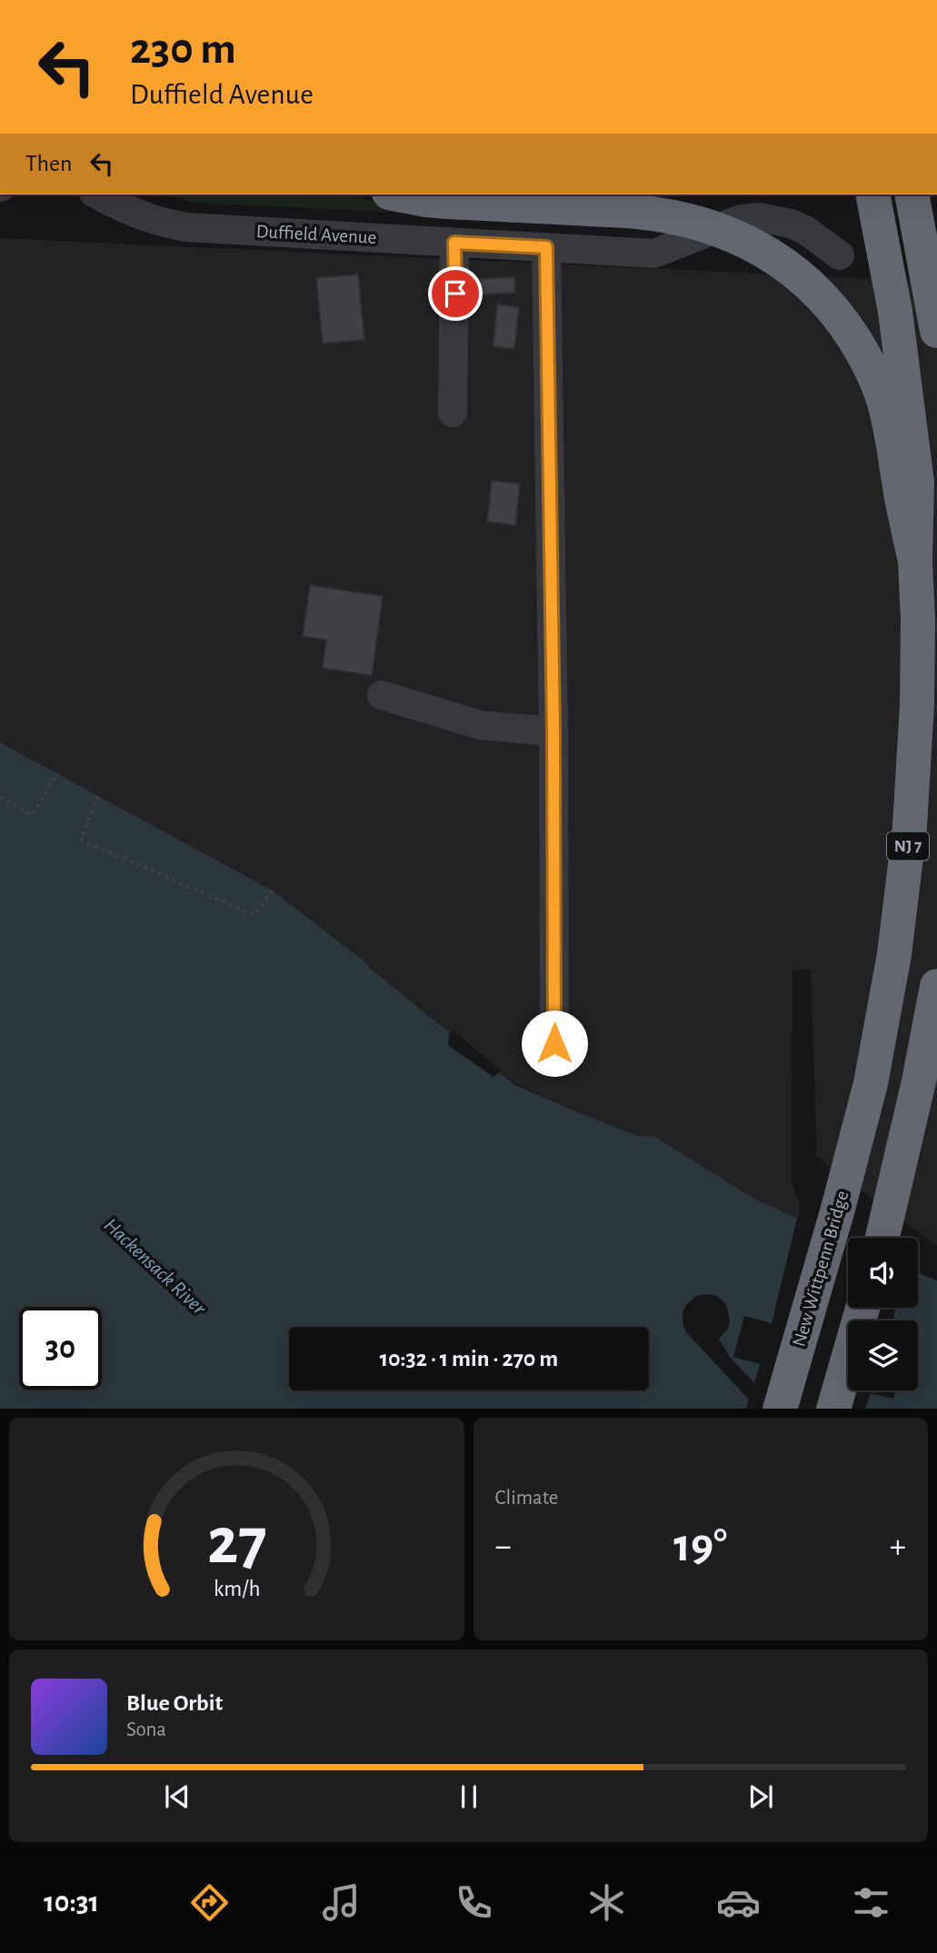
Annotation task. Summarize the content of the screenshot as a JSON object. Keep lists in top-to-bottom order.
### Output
{
  "streets": {
    "highway": ["NJ 7", "New Wittpenn Bridge"],
    "street": ["Duffield Avenue"]
  },
  "crossings": [
    ["NJ 7", "New Wittpenn Bridge"]
  ],
  "water": ["Hackensack River"],
  "page": {
    "turn": ["230 m", "Duffield Avenue"],
    "then": "Then",
    "limit": "30",
    "trip": "10:32 · 1 min · 270 m",
    "tile": "Climate",
    "heat": ["−", "19°", "+"],
    "song": ["Blue Orbit", "Sona"],
    "tabs": "10:31",
    "gauge": ["27", "km/h"]
  }
}
